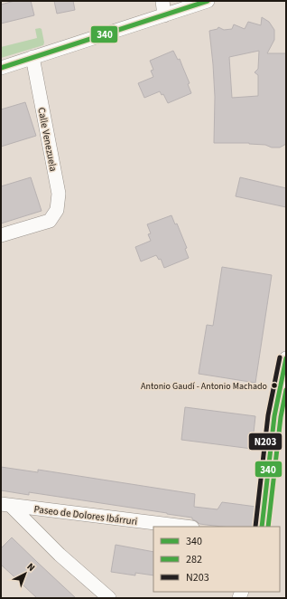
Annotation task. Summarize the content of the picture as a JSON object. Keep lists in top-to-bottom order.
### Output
{
  "streets": {
    "street": ["Calle Venezuela", "Paseo de Dolores Ibárruri"]
  },
  "places": ["Antonio Gaudí - Antonio Machado"],
  "lines": ["transit line 340", "transit line N203", "transit line 282"],
  "legend": ["340", "282", "N203"],
  "north": "top right"
}
